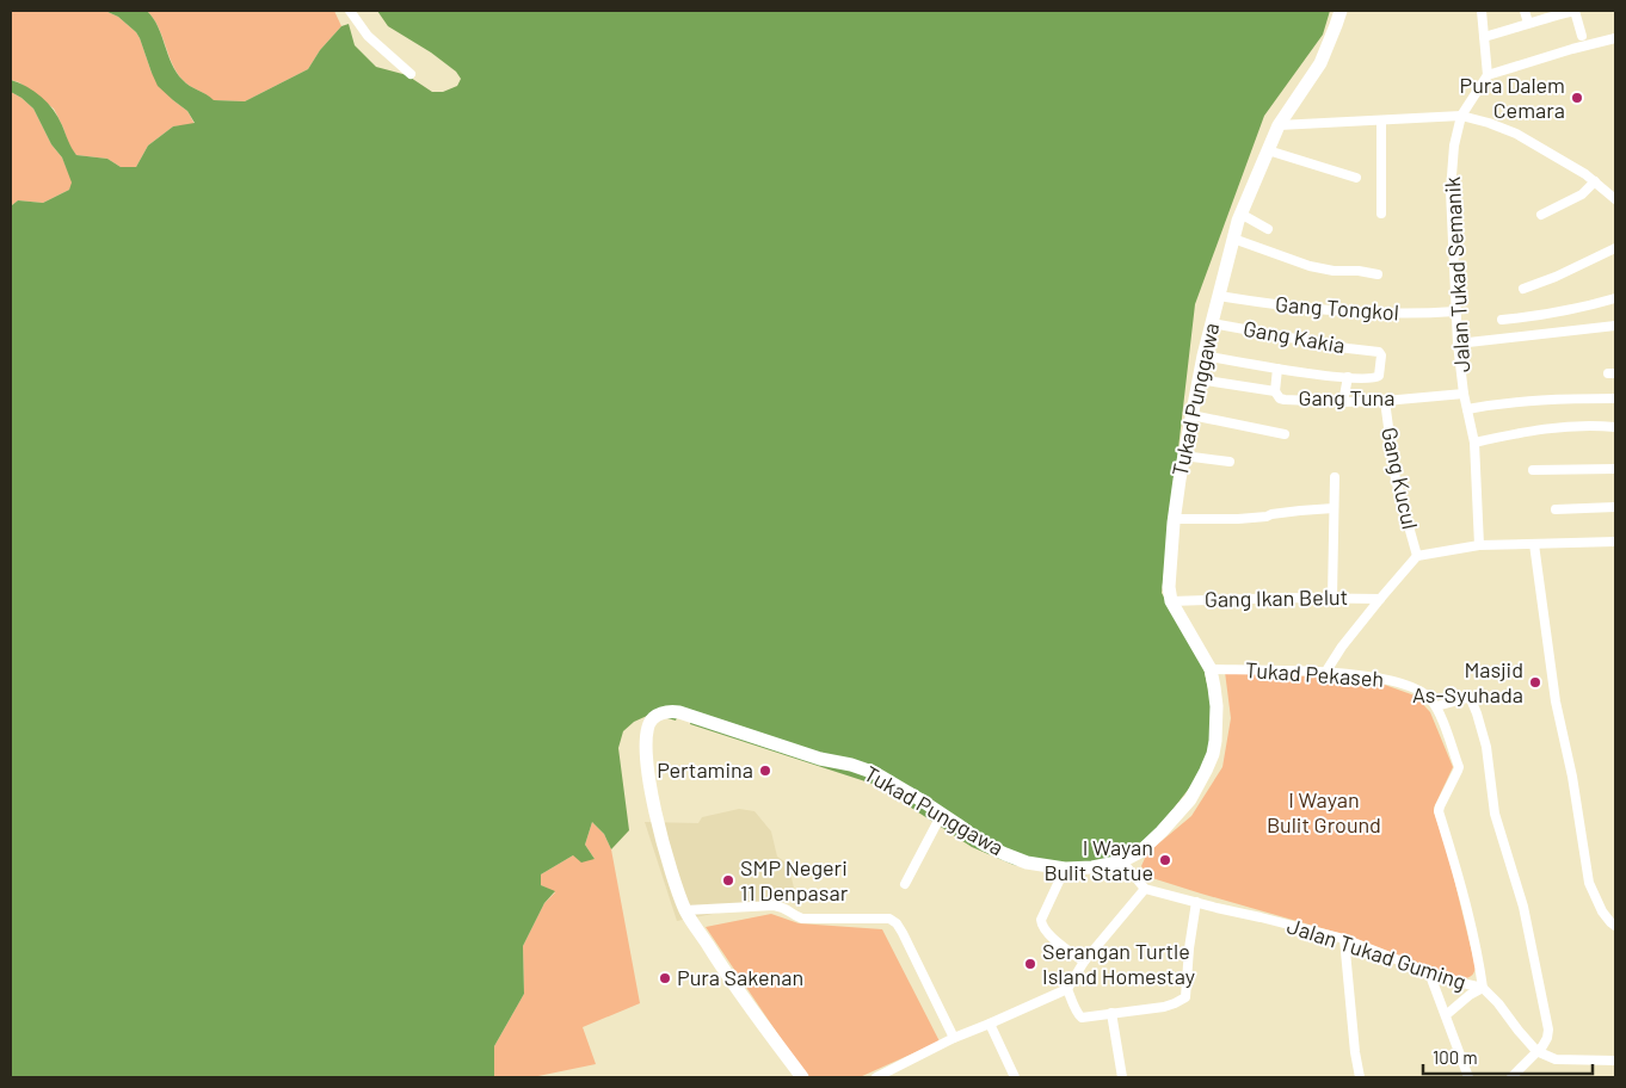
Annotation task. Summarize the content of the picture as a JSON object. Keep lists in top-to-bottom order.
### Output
{
  "streets": {
    "street": [
      "Jalan Tukad Semanik",
      "Gang Tongkol",
      "Gang Kakia",
      "Gang Tuna",
      "Tukad Punggawa",
      "Gang Kucul",
      "Gang Ikan Belut",
      "Tukad Pekaseh",
      "Jalan Tukad Guming"
    ]
  },
  "crossings": [
    ["Jalan Tukad Semanik", "Gang Tongkol"],
    ["Jalan Tukad Semanik", "Gang Tuna"],
    ["Gang Tongkol", "Tukad Punggawa"],
    ["Gang Kakia", "Tukad Punggawa"],
    ["Gang Tuna", "Tukad Punggawa"],
    ["Gang Tuna", "Gang Kucul"],
    ["Tukad Punggawa", "Gang Ikan Belut"],
    ["Tukad Punggawa", "Tukad Pekaseh"]
  ],
  "parks": ["I Wayan Bulit Ground"],
  "places": [
    "Pura Dalem Cemara",
    "Masjid As-Syuhada",
    "Pertamina",
    "I Wayan Bulit Statue",
    "SMP Negeri 11 Denpasar",
    "Serangan Turtle Island Homestay",
    "Pura Sakenan"
  ],
  "scale_bar": "100 m"
}
